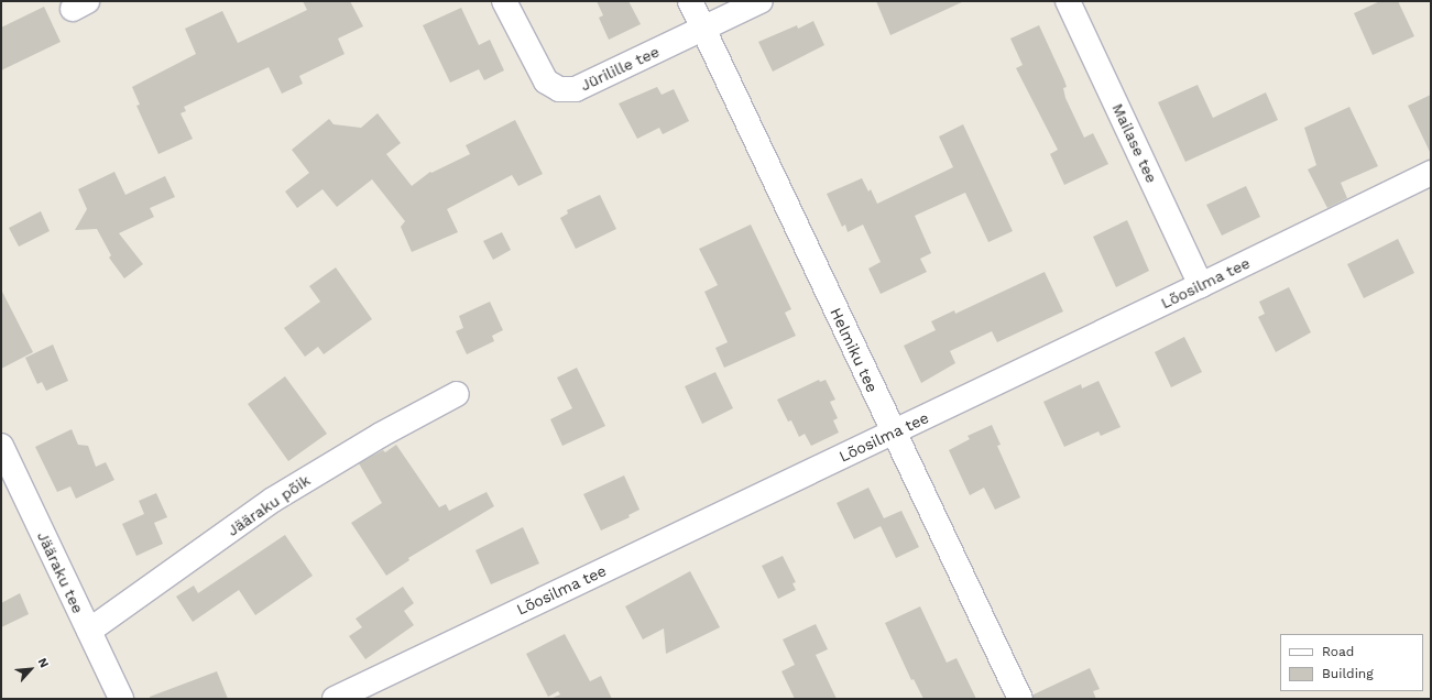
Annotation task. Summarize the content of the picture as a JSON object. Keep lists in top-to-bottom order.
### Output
{
  "streets": {
    "street": [
      "Jürilille tee",
      "Mailase tee",
      "Lõosilma tee",
      "Helmiku tee",
      "Jääraku põik",
      "Jääraku tee"
    ]
  },
  "crossings": [
    ["Jürilille tee", "Helmiku tee"],
    ["Mailase tee", "Lõosilma tee"],
    ["Lõosilma tee", "Helmiku tee"],
    ["Jääraku põik", "Jääraku tee"]
  ],
  "legend": ["Road", "Building"],
  "north": "top right"
}
